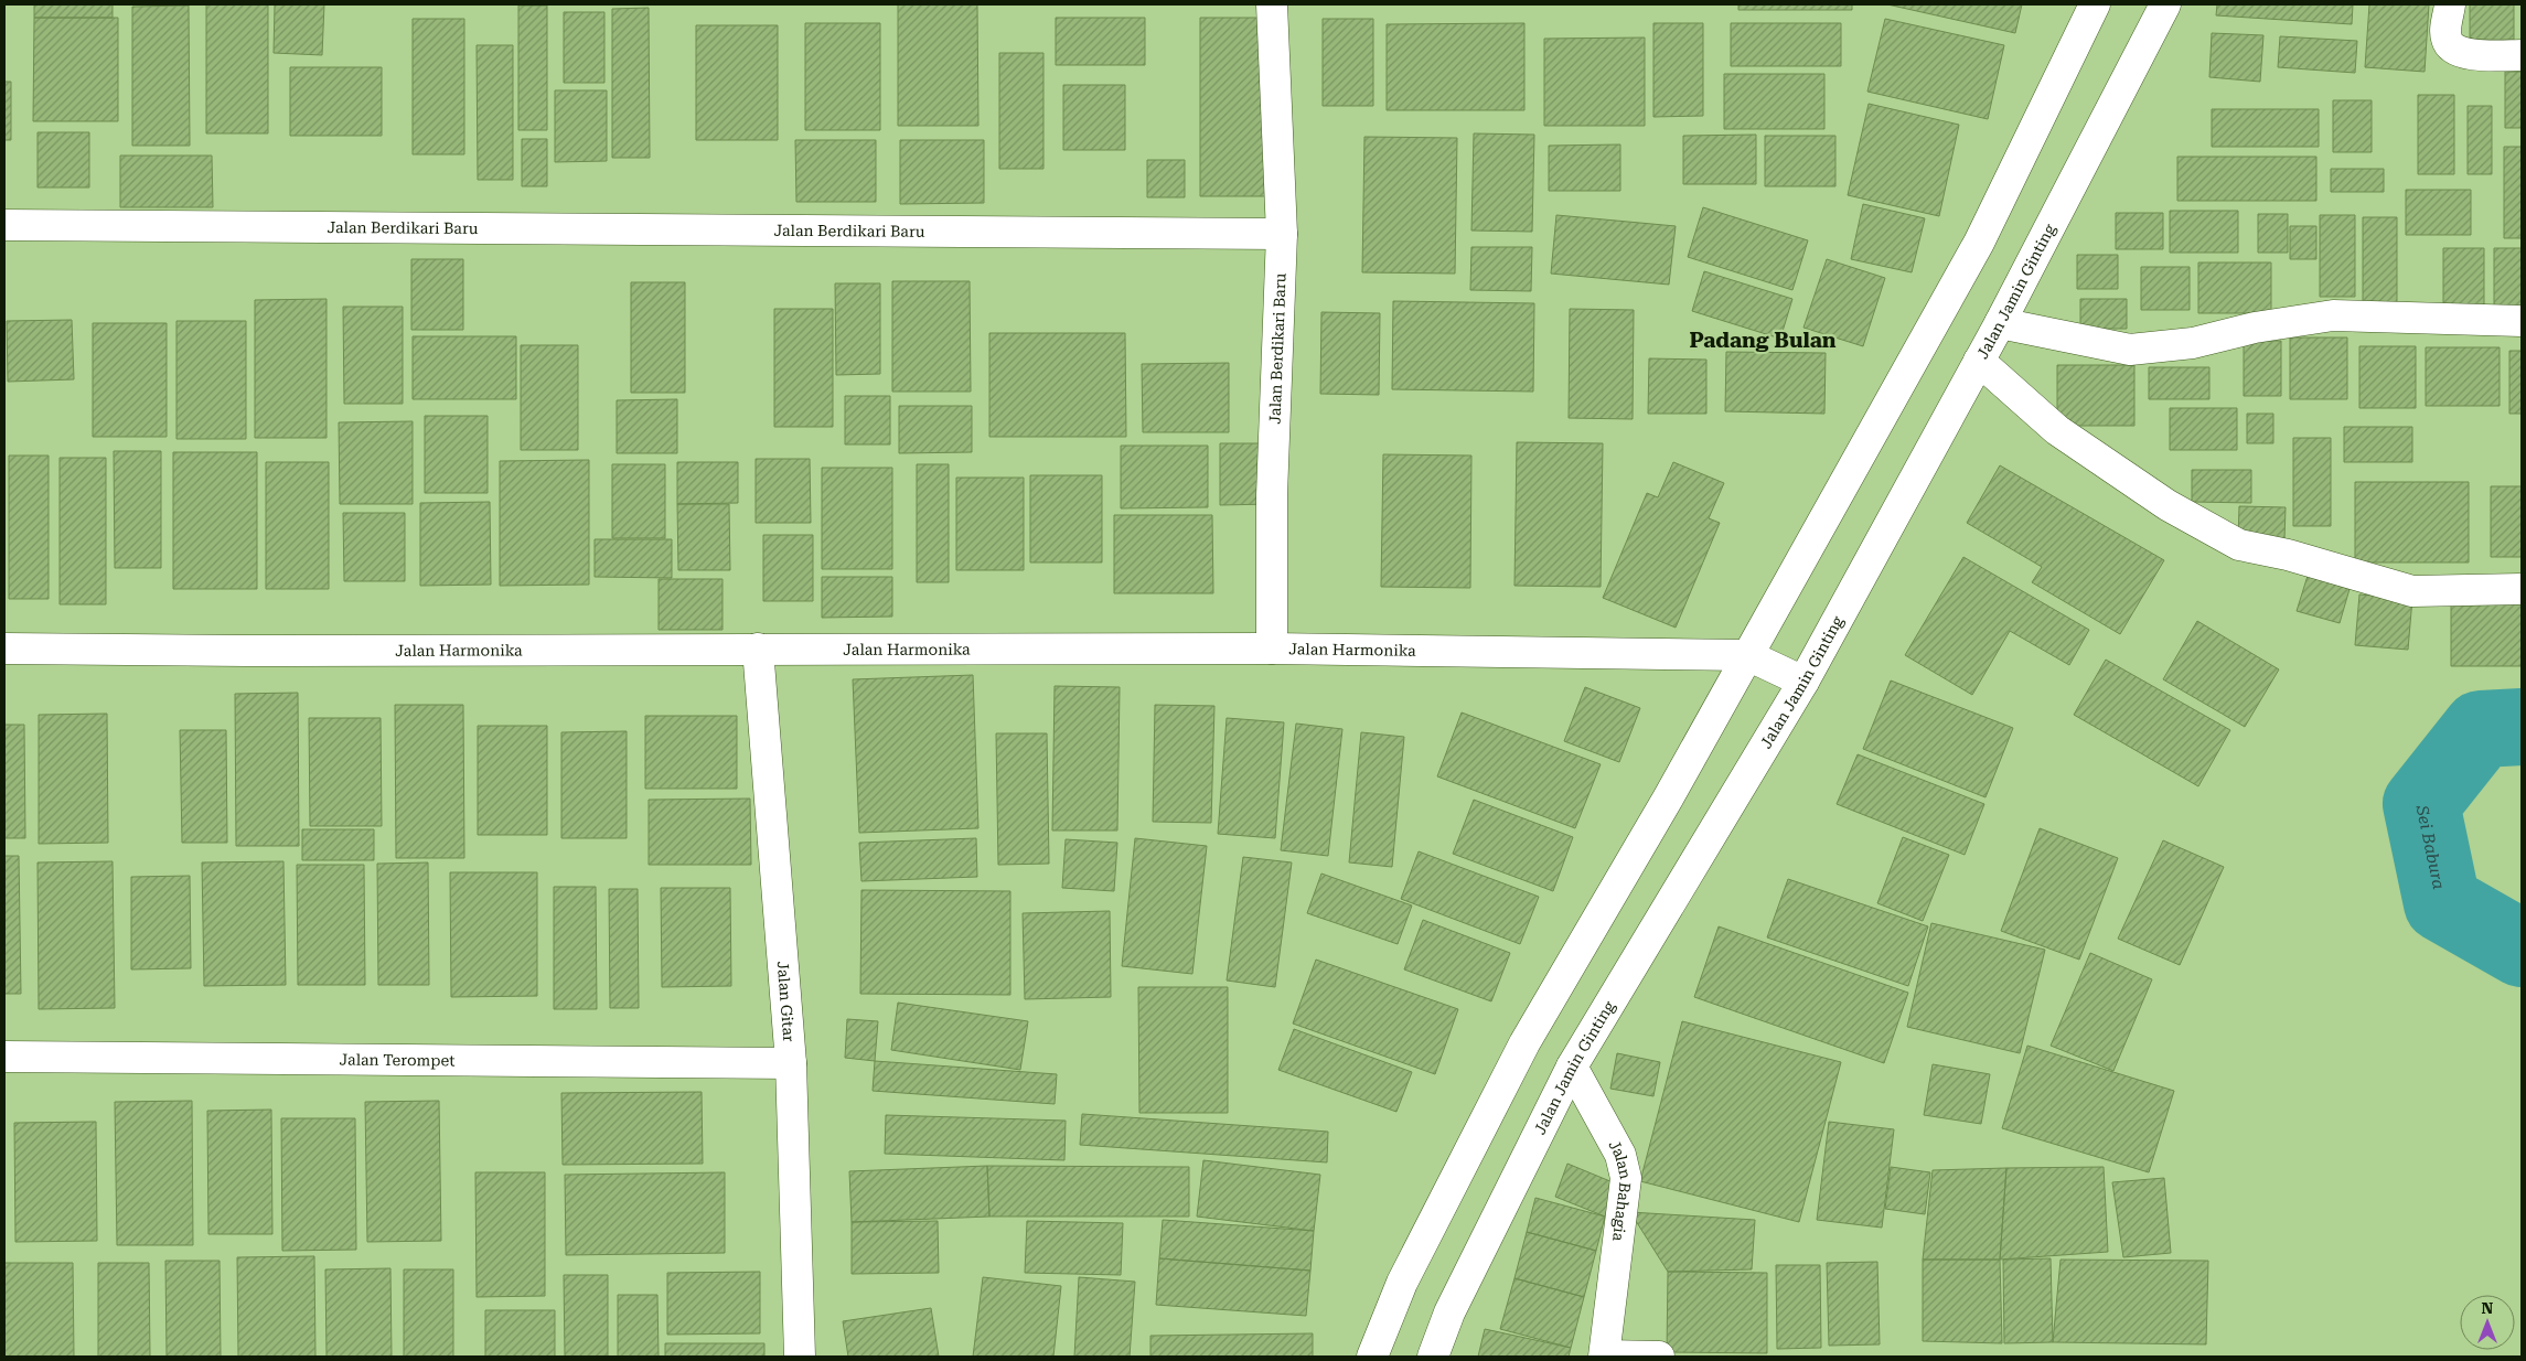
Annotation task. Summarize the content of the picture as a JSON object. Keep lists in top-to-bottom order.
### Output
{
  "streets": {
    "street": [
      "Jalan Berdikari Baru",
      "Jalan Jamin Ginting",
      "Jalan Harmonika",
      "Jalan Gitar",
      "Jalan Terompet",
      "Jalan Bahagia"
    ]
  },
  "crossings": [
    ["Jalan Berdikari Baru", "Jalan Harmonika"],
    ["Jalan Jamin Ginting", "Jalan Harmonika"],
    ["Jalan Jamin Ginting", "Jalan Bahagia"],
    ["Jalan Harmonika", "Jalan Gitar"],
    ["Jalan Gitar", "Jalan Terompet"]
  ],
  "districts": ["Padang Bulan"],
  "water": ["Sei Babura"],
  "north": "top"
}
